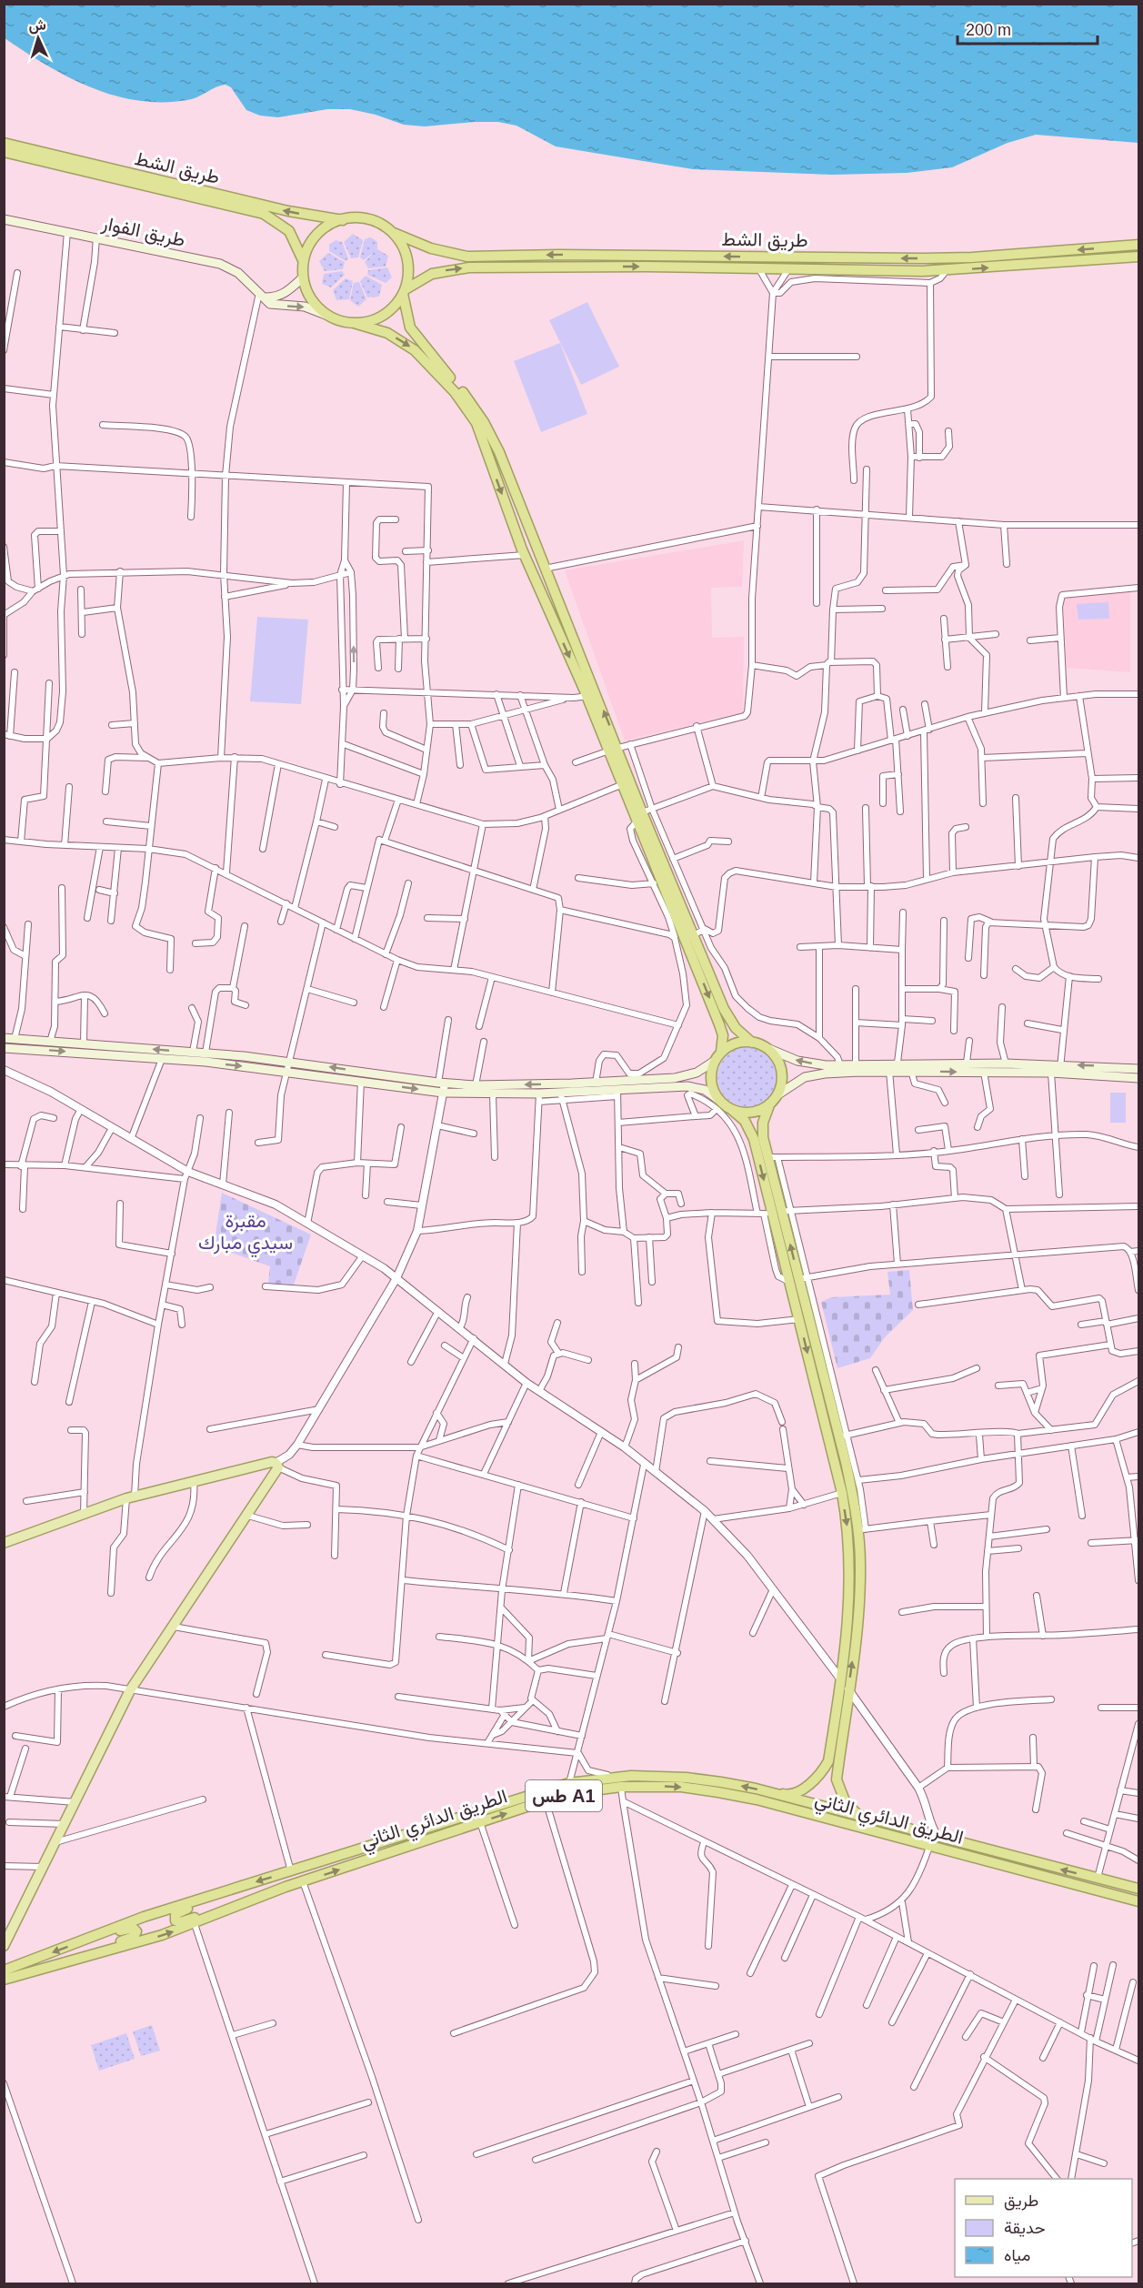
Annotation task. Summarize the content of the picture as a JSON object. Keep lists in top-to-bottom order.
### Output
{
  "streets": {
    "highway": ["طريق الشط", "طس A1", "الطريق الدائري الثاني"],
    "main road": ["طريق الفوار"]
  },
  "crossings": [
    ["طريق الشط", "طريق الفوار"]
  ],
  "parks": ["مقبرة سيدي مبارك"],
  "legend": ["طريق", "حديقة", "مياه"],
  "scale_bar": "200 m",
  "north": "top"
}
